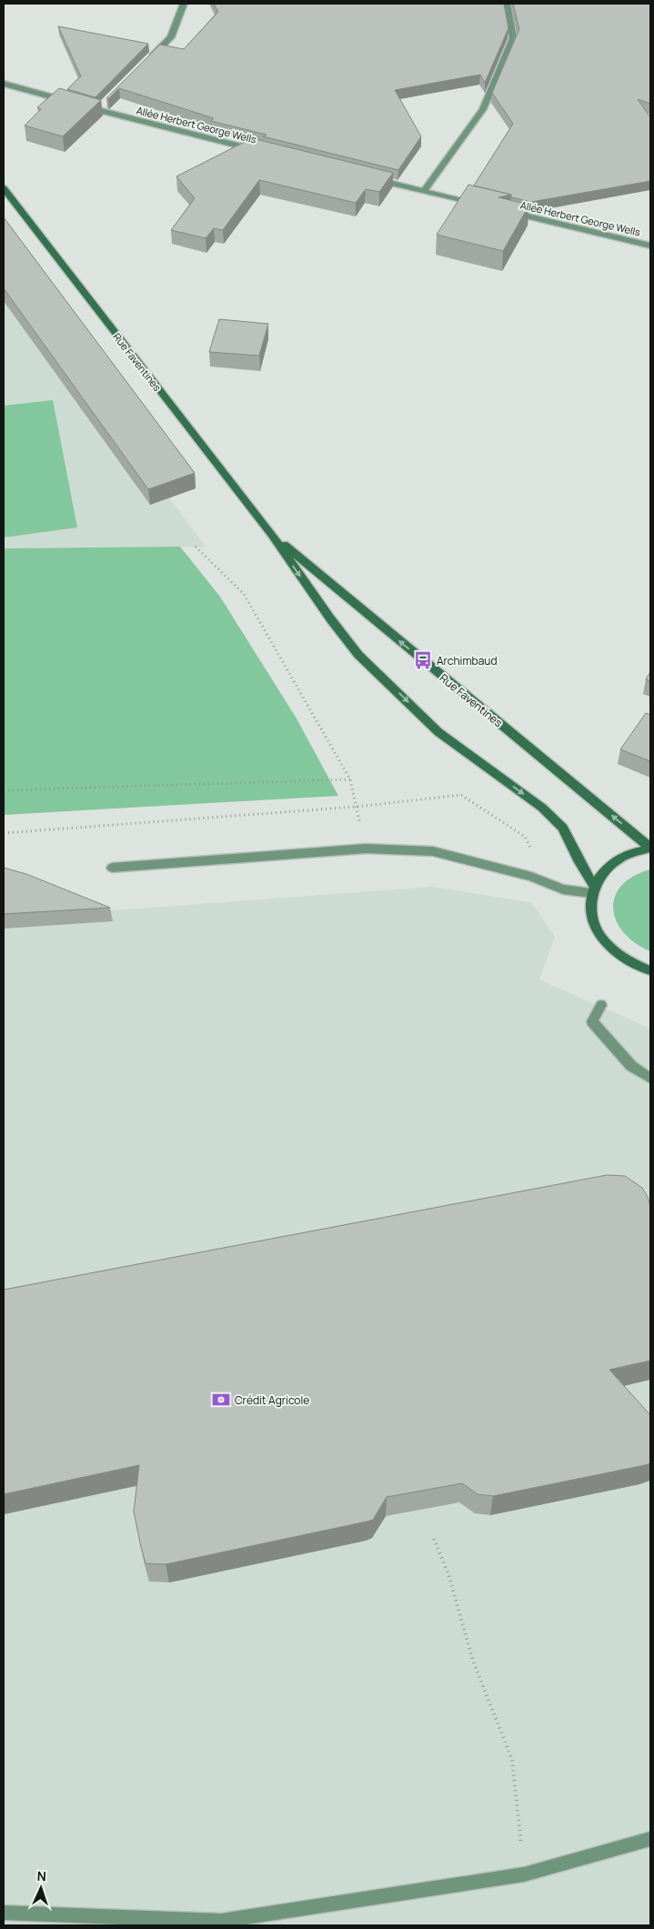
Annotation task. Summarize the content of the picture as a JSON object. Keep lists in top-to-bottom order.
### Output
{
  "streets": {
    "main road": ["Rue Faventines"],
    "street": ["Allée Herbert George Wells"]
  },
  "places": {
    "bus stop": ["Archimbaud"],
    "bank": ["Crédit Agricole"]
  },
  "north": "top"
}
